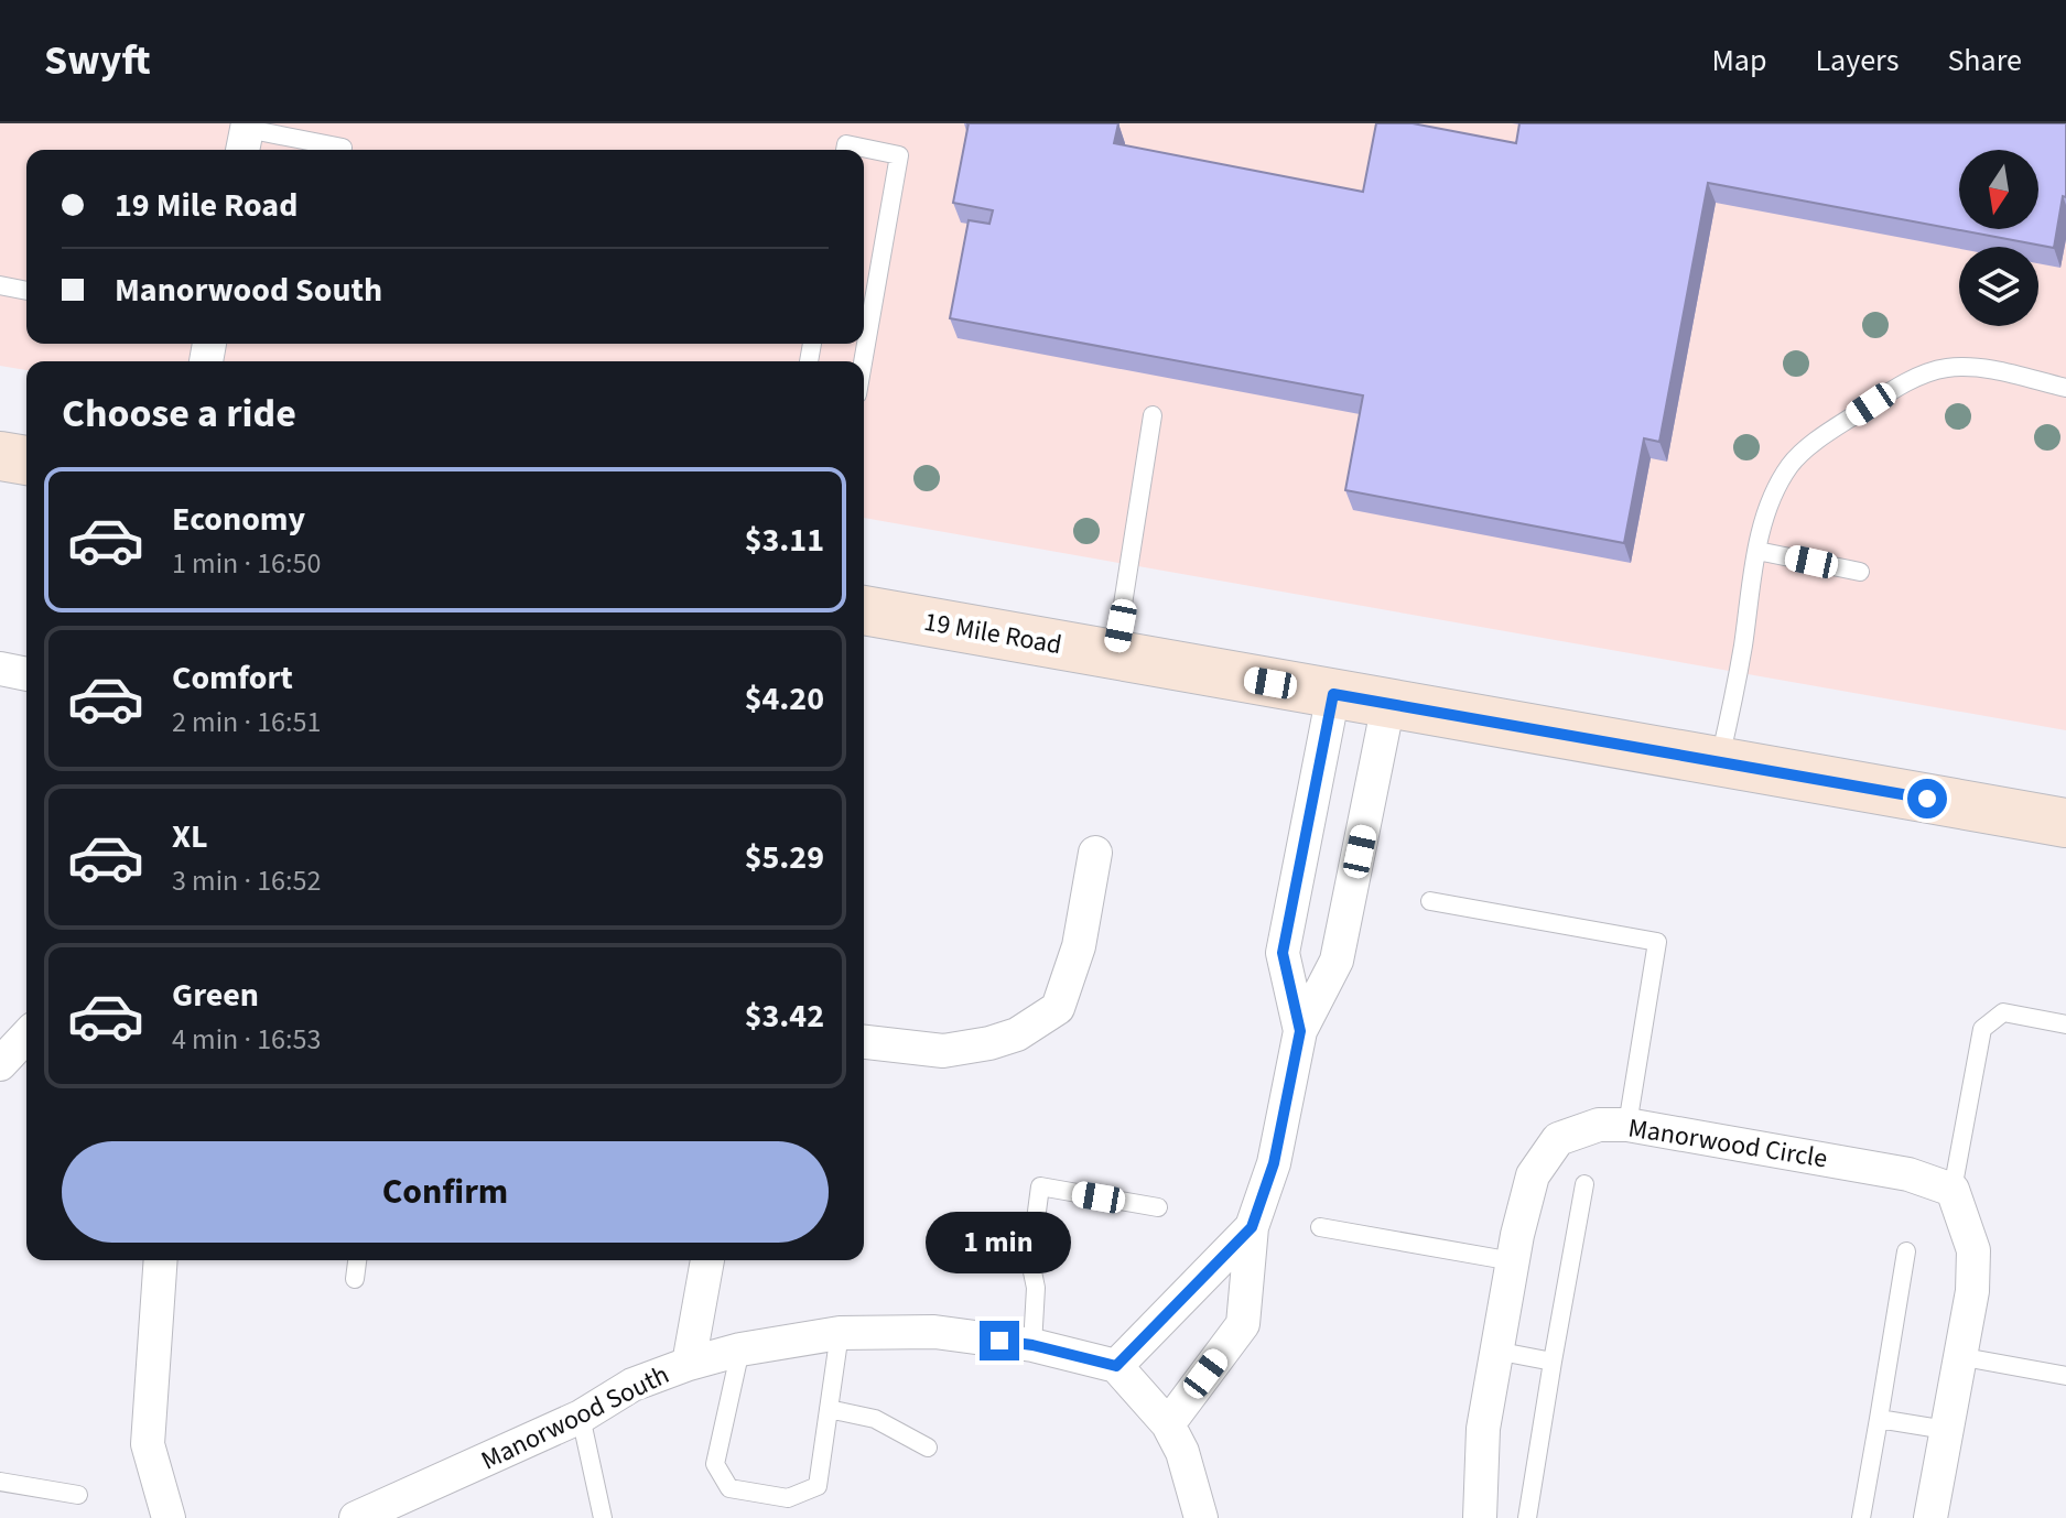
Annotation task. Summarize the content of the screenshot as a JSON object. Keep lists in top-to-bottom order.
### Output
{
  "streets": {
    "street": ["19 Mile Road", "Manorwood Circle", "Manorwood South"]
  },
  "north": "bottom",
  "page": {
    "header": "Swyft",
    "nav": ["Map", "Layers", "Share"],
    "banner": ["19 Mile Road", "Manorwood South"],
    "heading": "Choose a ride",
    "list": [
      {
        "name": "Economy",
        "note": "1 min · 16:50",
        "value": "$3.11"
      },
      {
        "name": "Comfort",
        "note": "2 min · 16:51",
        "value": "$4.20"
      },
      {
        "name": "XL",
        "note": "3 min · 16:52",
        "value": "$5.29"
      },
      {
        "name": "Green",
        "note": "4 min · 16:53",
        "value": "$3.42"
      }
    ],
    "buttons": "Confirm",
    "bubble": "1 min"
  }
}
